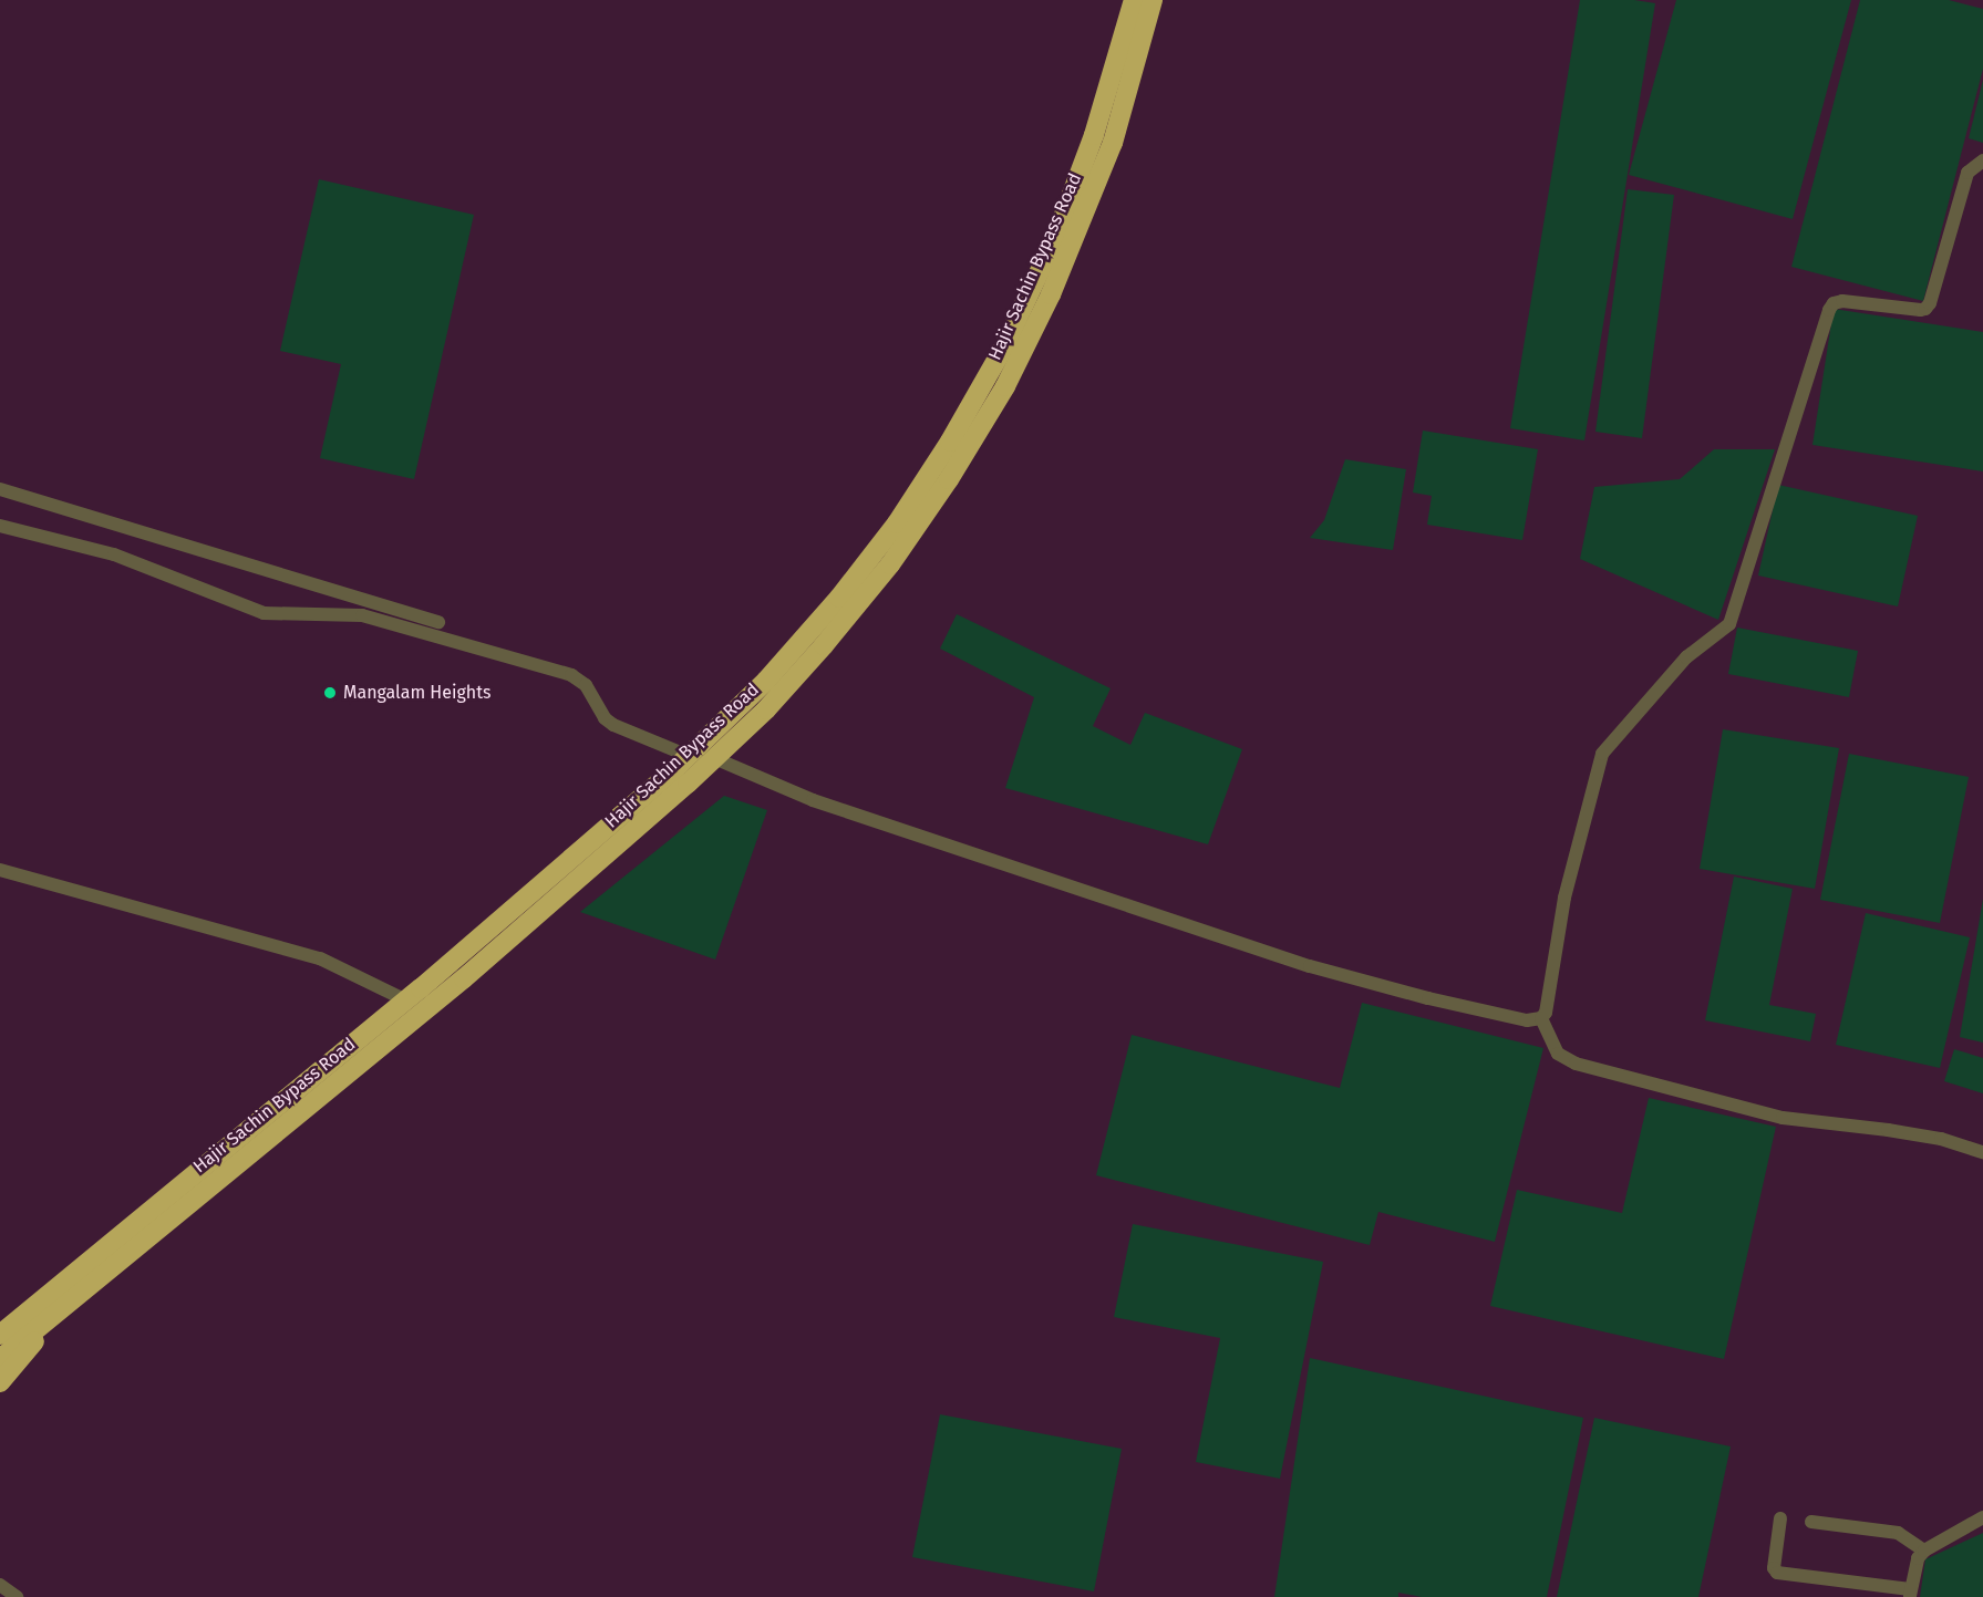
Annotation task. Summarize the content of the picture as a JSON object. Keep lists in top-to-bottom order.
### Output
{
  "streets": {
    "highway": ["Hajir Sachin Bypass Road"]
  },
  "places": ["Mangalam Heights"]
}
